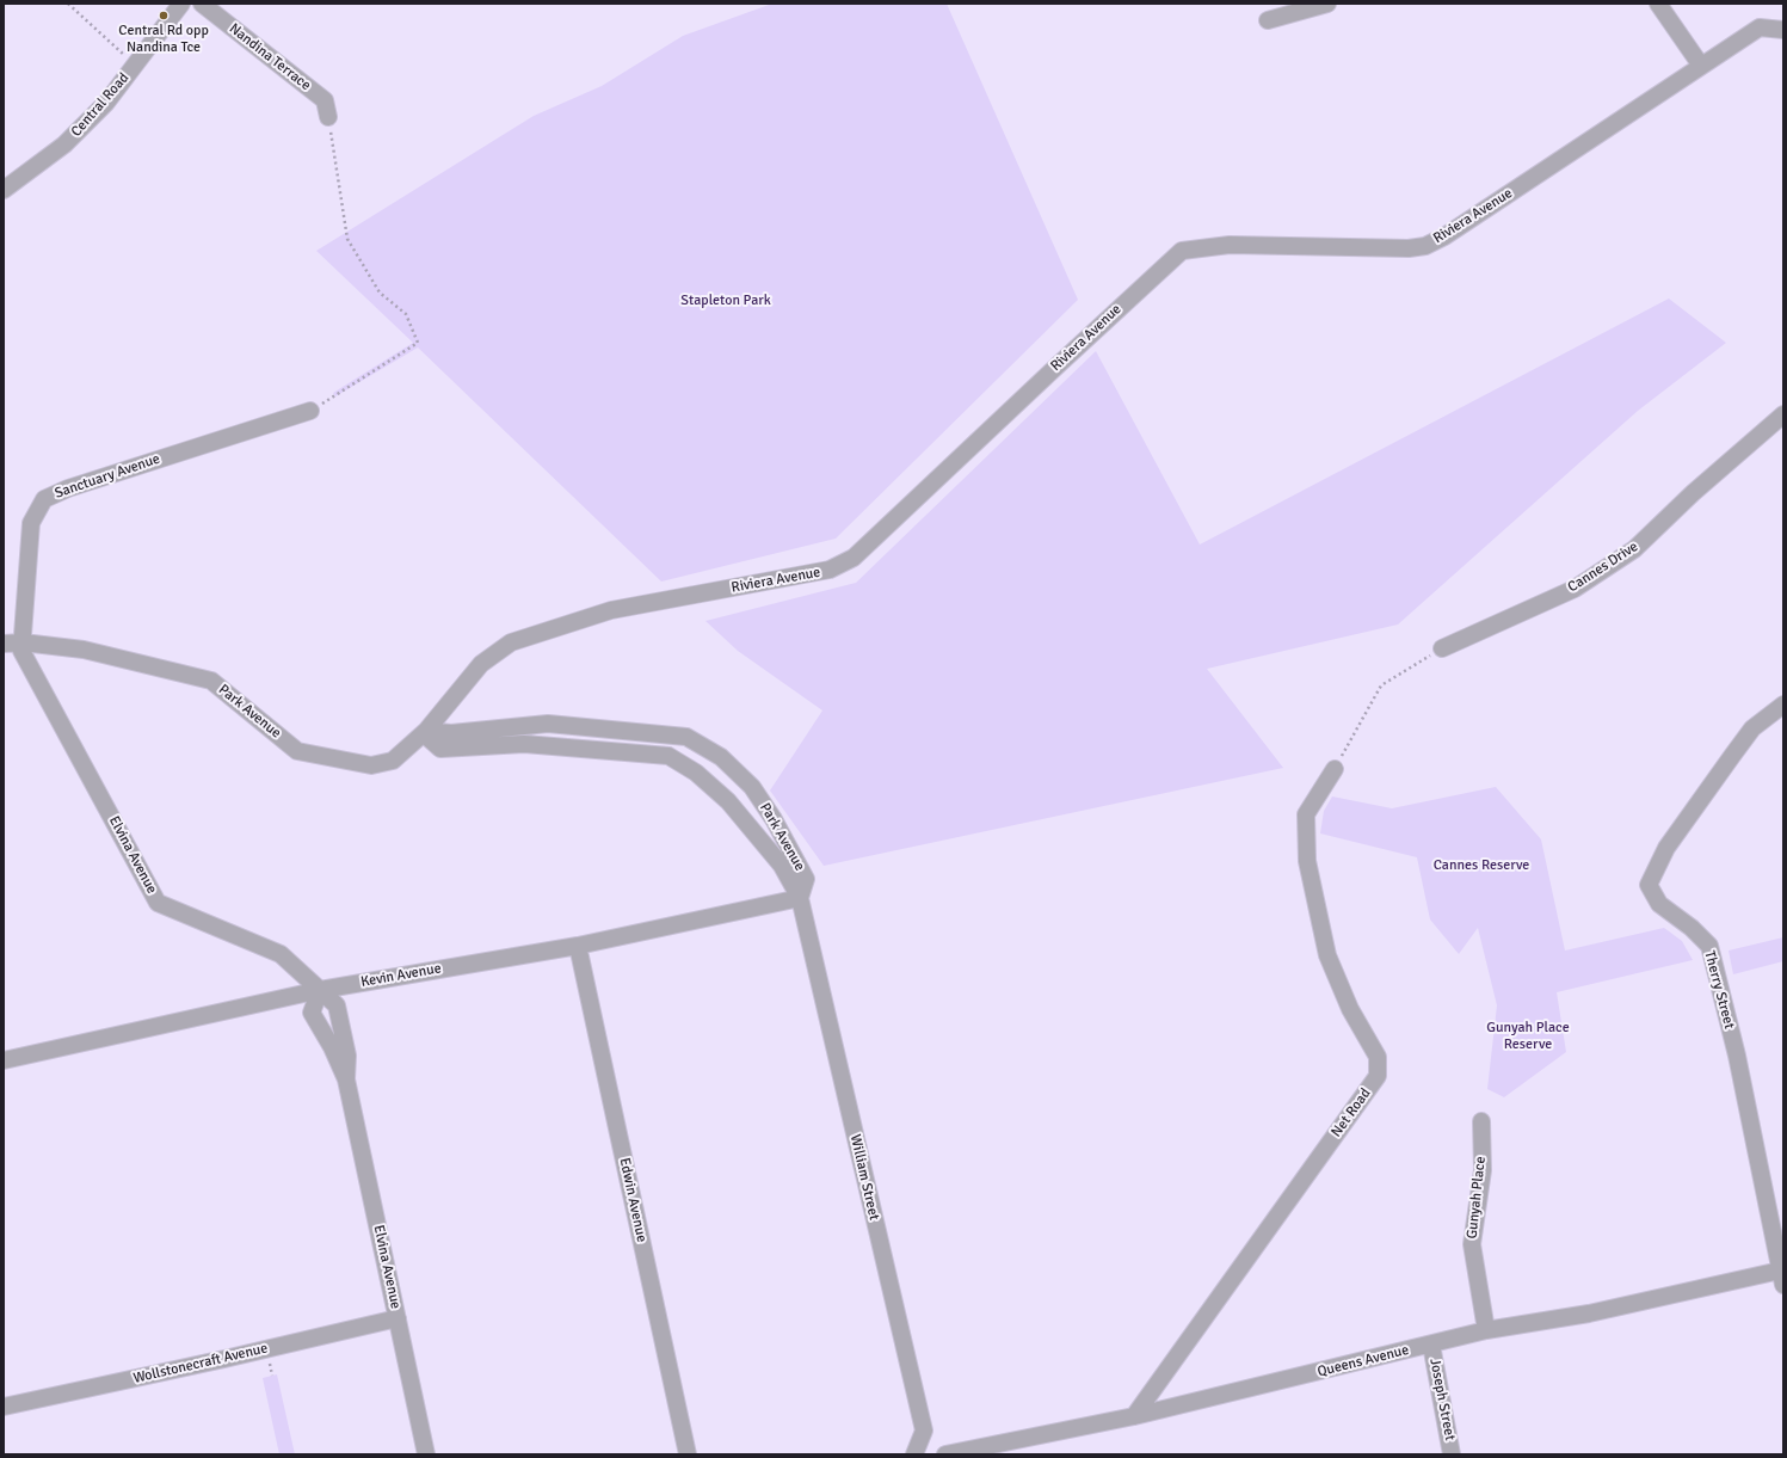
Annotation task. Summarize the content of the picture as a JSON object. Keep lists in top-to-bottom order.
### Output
{
  "streets": {
    "street": [
      "Nandina Terrace",
      "Central Road",
      "Riviera Avenue",
      "Sanctuary Avenue",
      "Cannes Drive",
      "Park Avenue",
      "Elvina Avenue",
      "Kevin Avenue",
      "Therry Street",
      "Net Road",
      "William Street",
      "Gunyah Place",
      "Edwin Avenue",
      "Queens Avenue",
      "Wollstonecraft Avenue",
      "Joseph Street"
    ]
  },
  "crossings": [
    ["Riviera Avenue", "Park Avenue"],
    ["Sanctuary Avenue", "Park Avenue"],
    ["Sanctuary Avenue", "Elvina Avenue"],
    ["Park Avenue", "Elvina Avenue"],
    ["Park Avenue", "Kevin Avenue"],
    ["Park Avenue", "William Street"],
    ["Elvina Avenue", "Kevin Avenue"],
    ["Elvina Avenue", "Wollstonecraft Avenue"],
    ["Kevin Avenue", "William Street"],
    ["Kevin Avenue", "Edwin Avenue"],
    ["Therry Street", "Queens Avenue"],
    ["Net Road", "Queens Avenue"],
    ["Gunyah Place", "Queens Avenue"],
    ["Queens Avenue", "Joseph Street"]
  ],
  "parks": ["Stapleton Park", "Cannes Reserve", "Gunyah Place Reserve"],
  "places": ["Central Rd opp Nandina Tce"]
}
